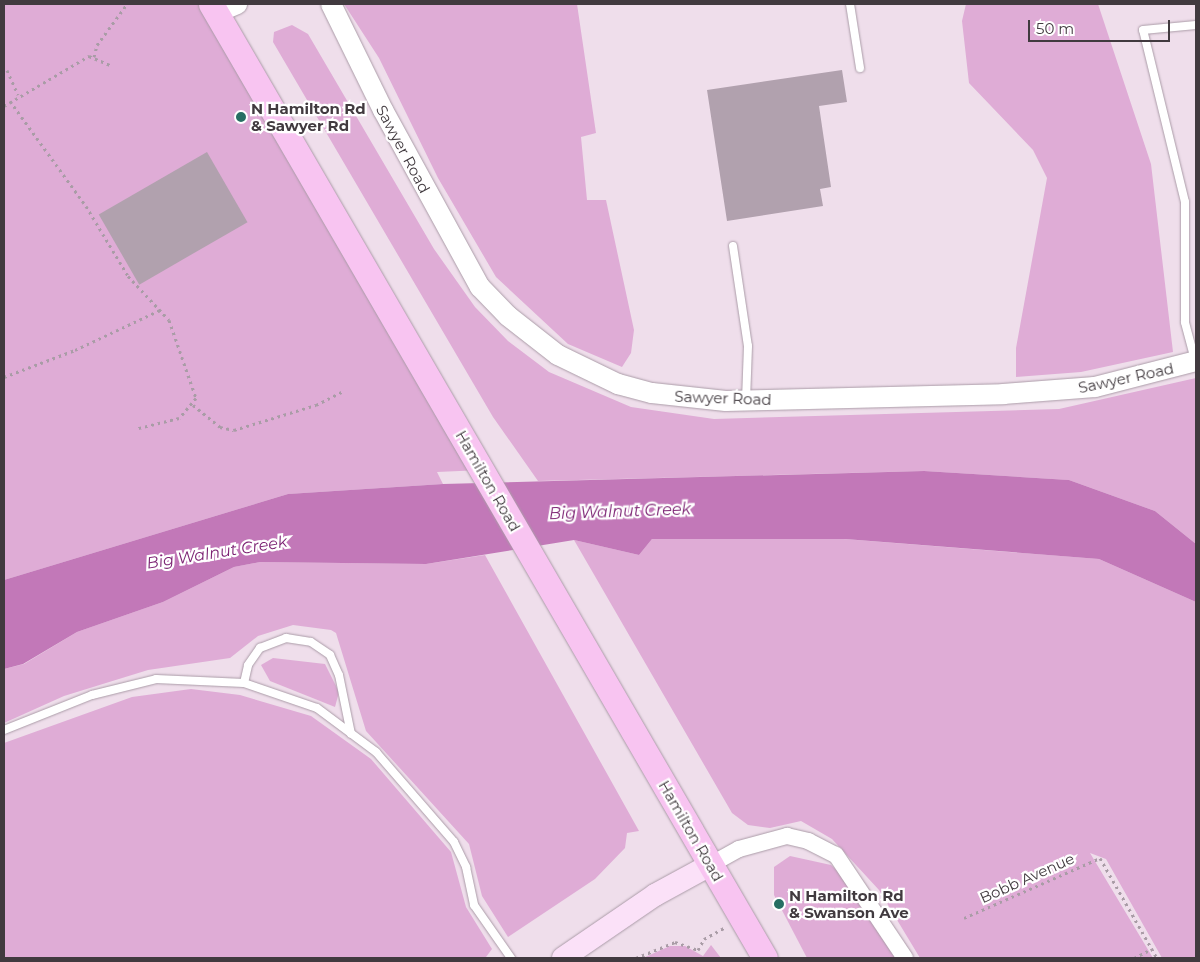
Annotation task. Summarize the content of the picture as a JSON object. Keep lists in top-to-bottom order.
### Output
{
  "streets": {
    "main road": ["Hamilton Road"],
    "street": ["Sawyer Road"],
    "path": ["Bobb Avenue"]
  },
  "water": ["Big Walnut Creek"],
  "places": ["N Hamilton Rd & Sawyer Rd", "N Hamilton Rd & Swanson Ave"],
  "scale_bar": "50 m"
}
